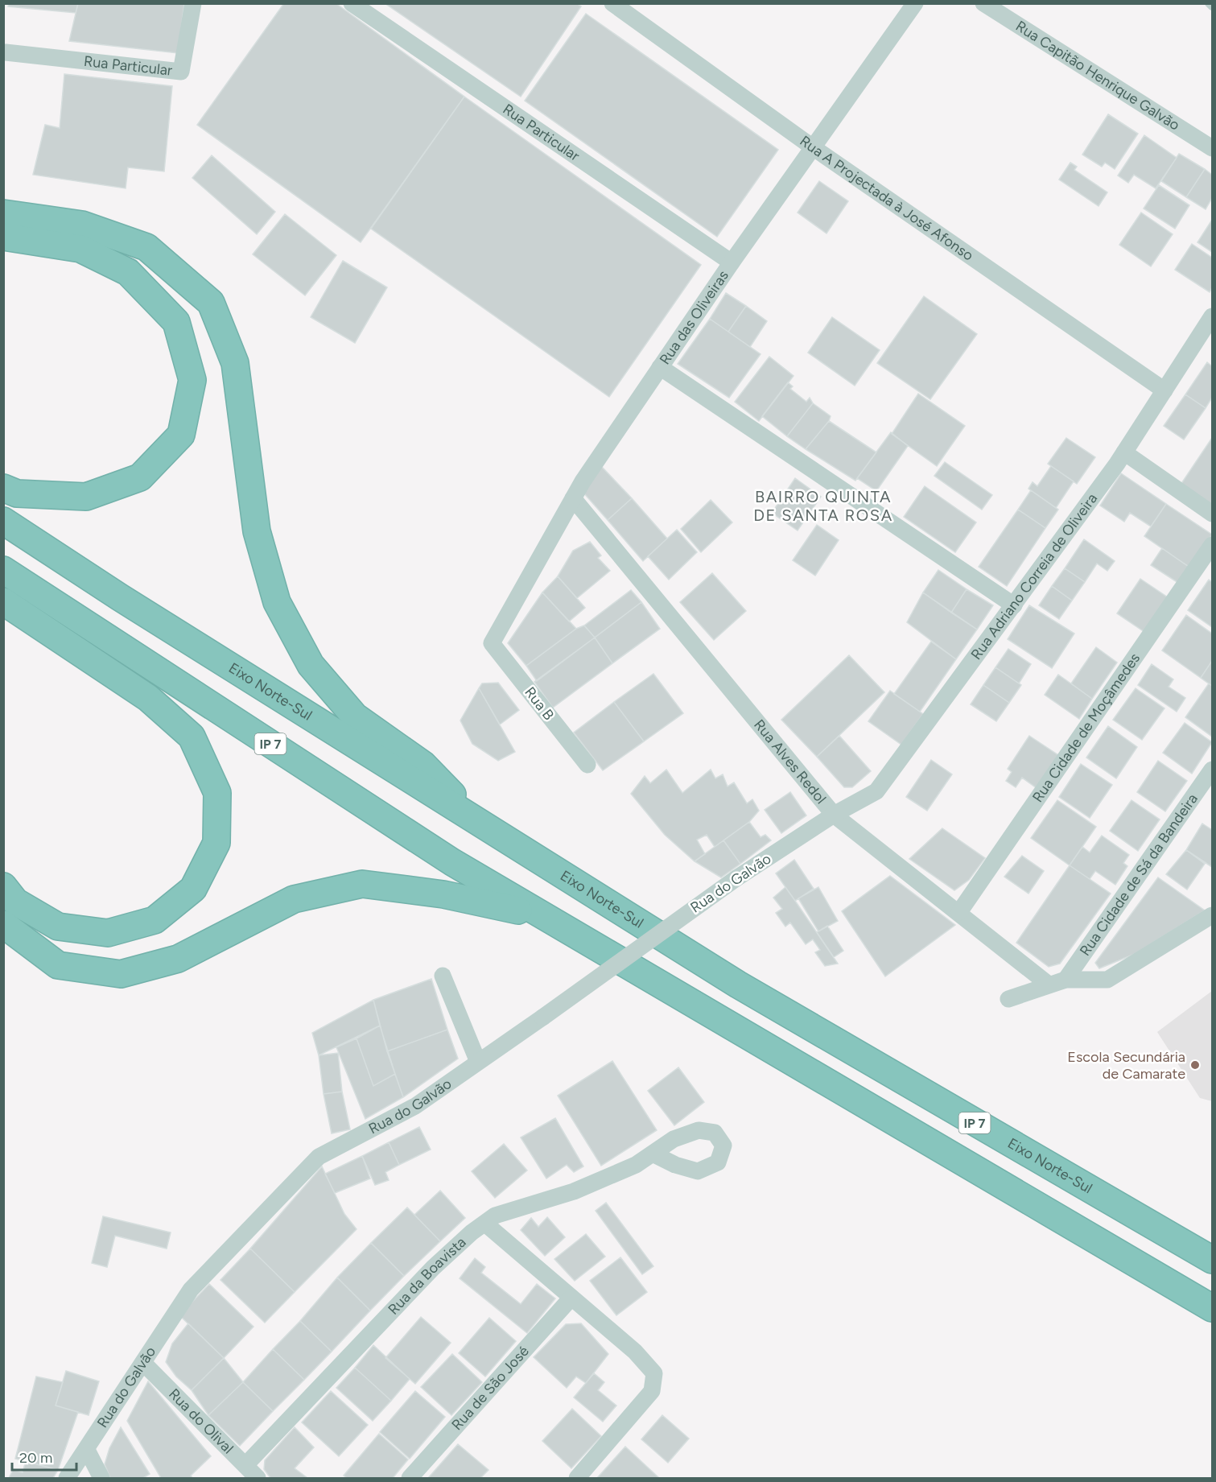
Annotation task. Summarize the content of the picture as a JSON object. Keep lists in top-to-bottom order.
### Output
{
  "streets": {
    "highway": ["Eixo Norte-Sul", "IP 7"],
    "street": [
      "Rua Particular",
      "Rua Capitão Henrique Galvão",
      "Rua A Projectada à José Afonso",
      "Rua das Oliveiras",
      "Rua Adriano Correia de Oliveira",
      "Rua B",
      "Rua Cidade de Moçâmedes",
      "Rua Alves Redol",
      "Rua Cidade de Sá da Bandeira",
      "Rua do Galvão",
      "Rua da Boavista",
      "Rua de São José",
      "Rua do Olival"
    ]
  },
  "crossings": [
    ["Rua Particular", "Rua das Oliveiras"],
    ["Rua A Projectada à José Afonso", "Rua das Oliveiras"],
    ["Rua A Projectada à José Afonso", "Rua Adriano Correia de Oliveira"],
    ["Rua das Oliveiras", "Rua B"],
    ["Rua das Oliveiras", "Rua Alves Redol"],
    ["Rua Adriano Correia de Oliveira", "Rua Alves Redol"],
    ["Rua Adriano Correia de Oliveira", "Rua do Galvão"],
    ["Rua Cidade de Moçâmedes", "Rua Alves Redol"],
    ["Rua Alves Redol", "Rua do Galvão"],
    ["Rua do Galvão", "Rua do Olival"],
    ["Rua da Boavista", "Rua do Olival"]
  ],
  "districts": ["BAIRRO QUINTA DE SANTA ROSA"],
  "places": ["Escola Secundária de Camarate"],
  "scale_bar": "20 m"
}
